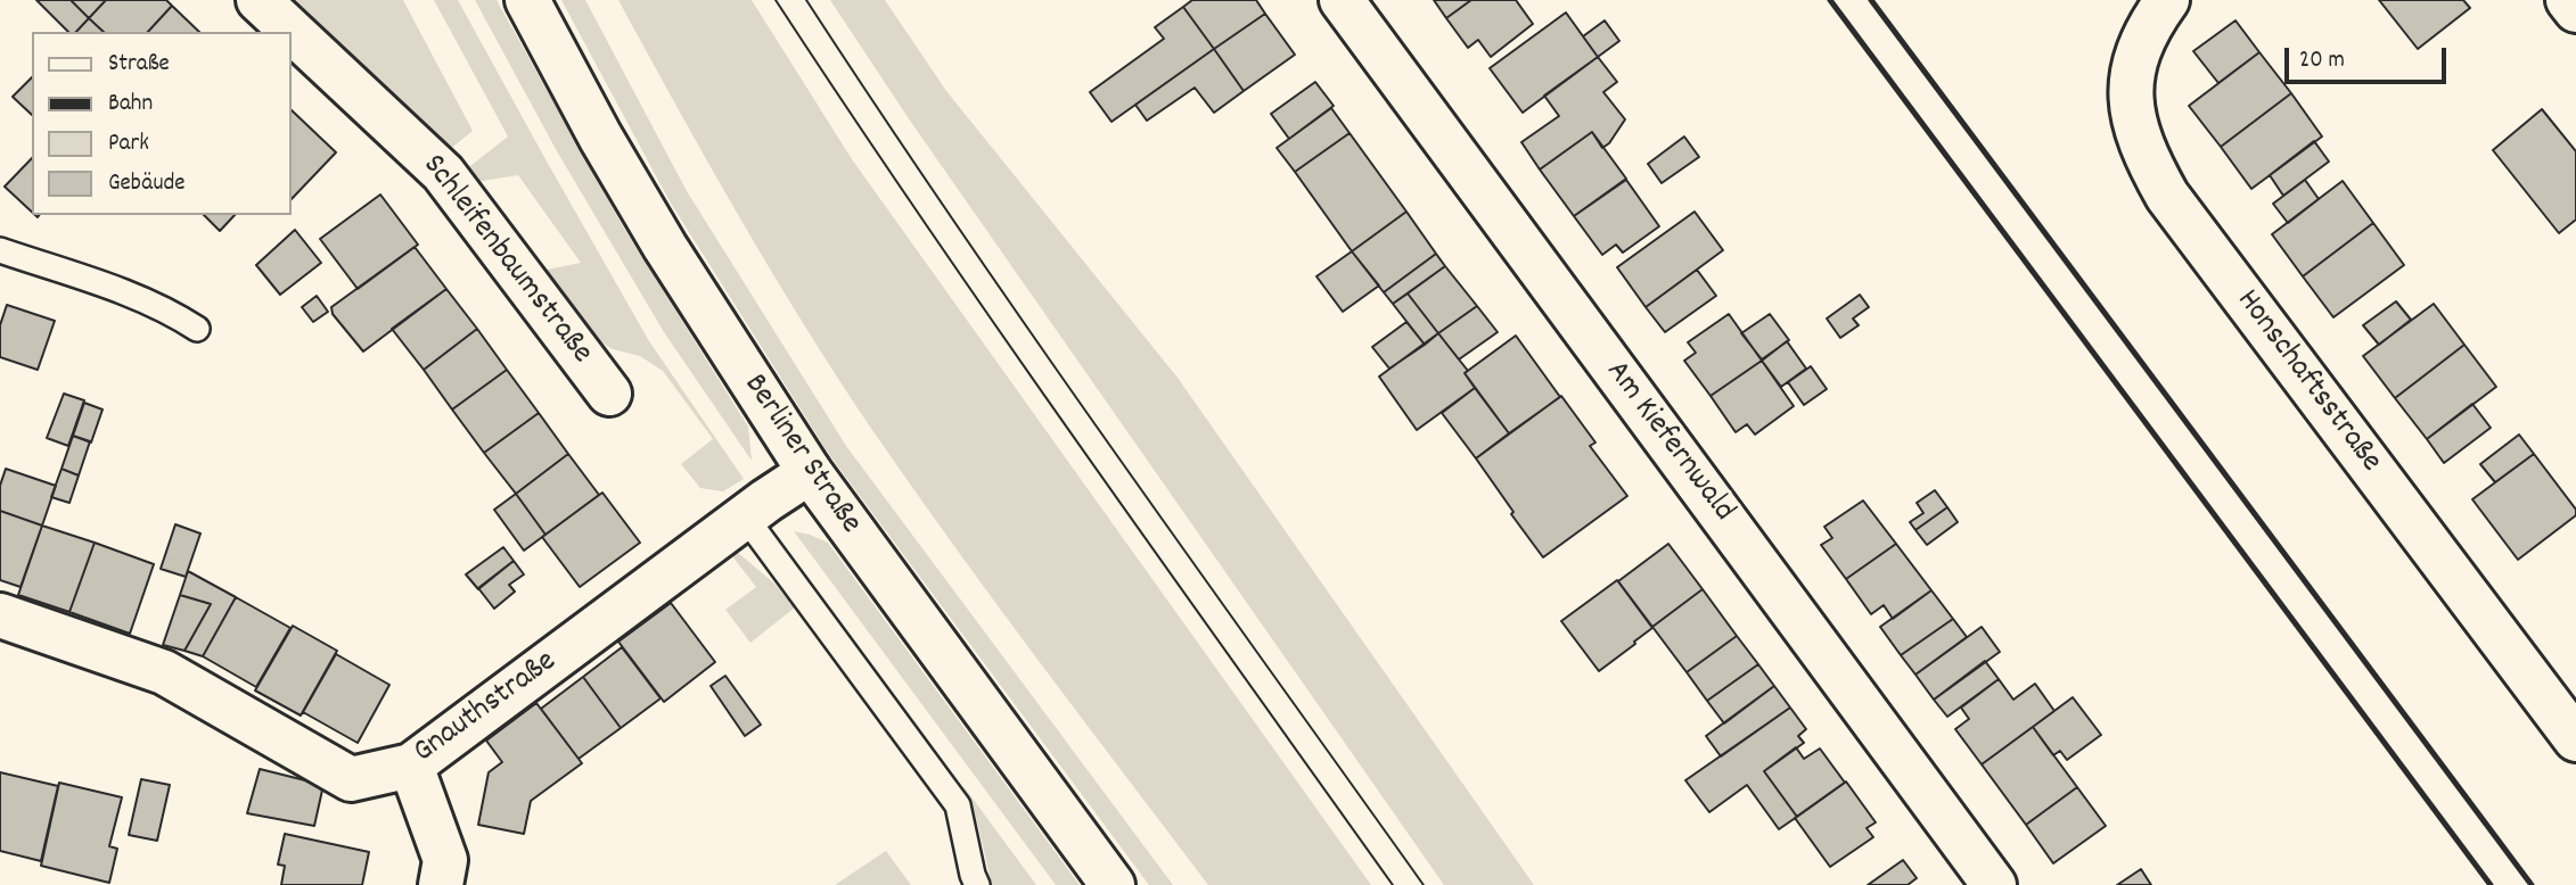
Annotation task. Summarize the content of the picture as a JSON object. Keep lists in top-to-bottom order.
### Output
{
  "streets": {
    "street": [
      "Schleifenbaumstraße",
      "Honschaftsstraße",
      "Am Kiefernwald",
      "Berliner Straße",
      "Gnauthstraße"
    ]
  },
  "crossings": [
    ["Berliner Straße", "Gnauthstraße"]
  ],
  "legend": [
    "Straße",
    "Bahn",
    "Park",
    "Gebäude"
  ],
  "scale_bar": "20 m"
}
